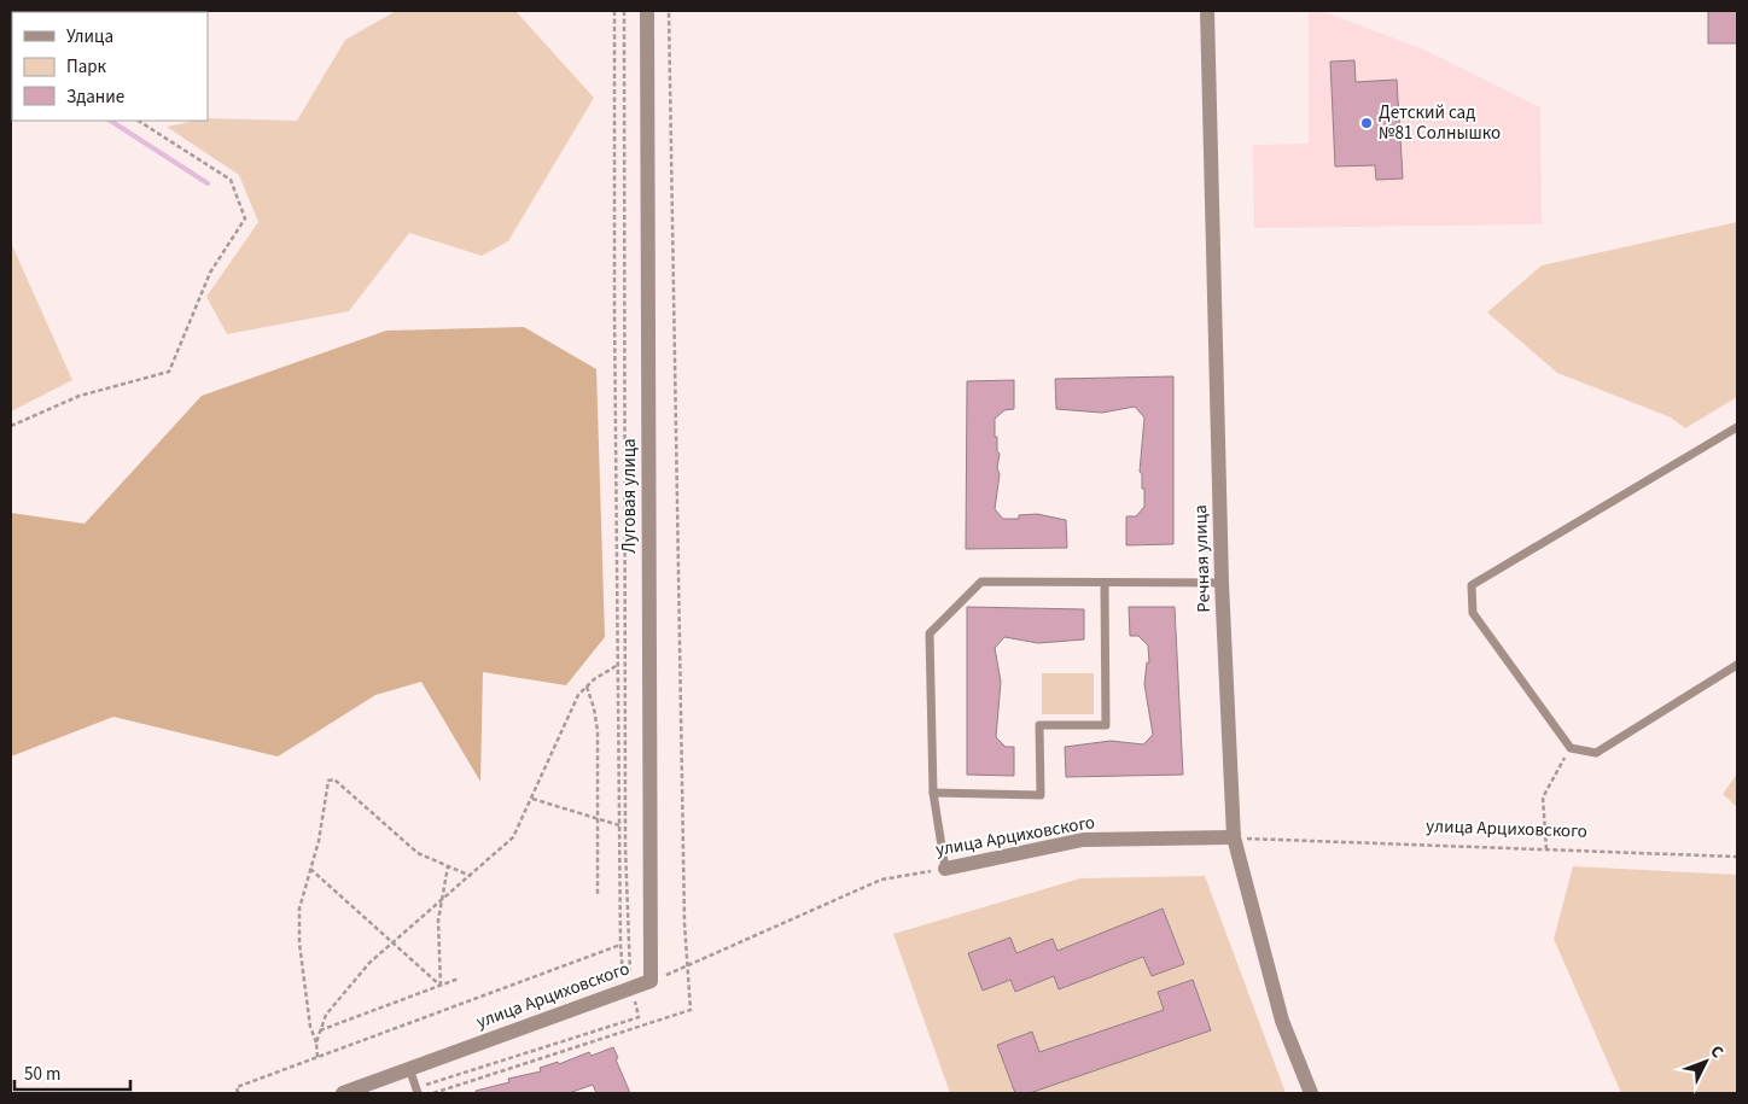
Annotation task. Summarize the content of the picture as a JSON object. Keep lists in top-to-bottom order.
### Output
{
  "streets": {
    "street": ["Луговая улица", "Речная улица", "улица Арциховского"]
  },
  "crossings": [
    ["Луговая улица", "улица Арциховского"],
    ["Речная улица", "улица Арциховского"]
  ],
  "places": ["Детский сад №81 Солнышко"],
  "legend": ["Улица", "Парк", "Здание"],
  "scale_bar": "50 m",
  "north": "top right"
}
